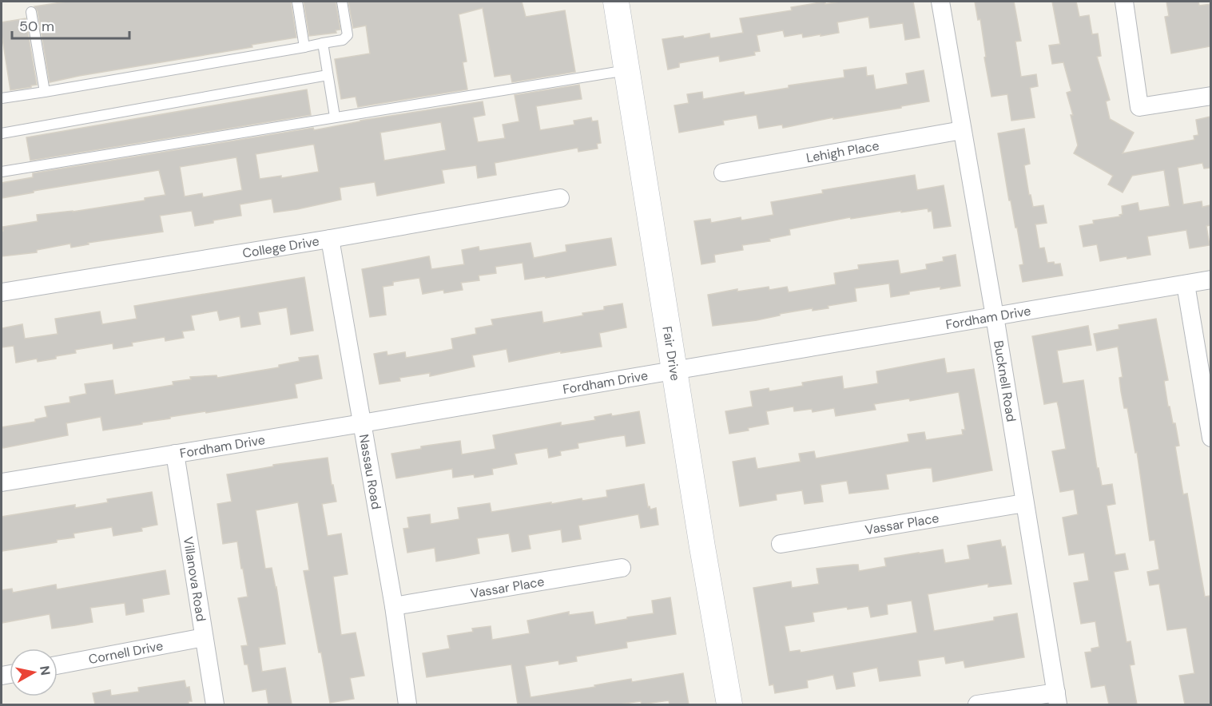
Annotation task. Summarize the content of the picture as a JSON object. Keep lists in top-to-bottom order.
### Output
{
  "streets": {
    "main road": ["Fair Drive"],
    "street": [
      "Lehigh Place",
      "College Drive",
      "Fordham Drive",
      "Bucknell Road",
      "Nassau Road",
      "Vassar Place",
      "Villanova Road",
      "Cornell Drive"
    ]
  },
  "crossings": [
    ["Lehigh Place", "Bucknell Road"],
    ["College Drive", "Nassau Road"],
    ["Fordham Drive", "Fair Drive"],
    ["Fordham Drive", "Bucknell Road"],
    ["Fordham Drive", "Nassau Road"],
    ["Fordham Drive", "Villanova Road"],
    ["Bucknell Road", "Vassar Place"],
    ["Nassau Road", "Vassar Place"],
    ["Villanova Road", "Cornell Drive"]
  ],
  "scale_bar": "50 m",
  "north": "right"
}
